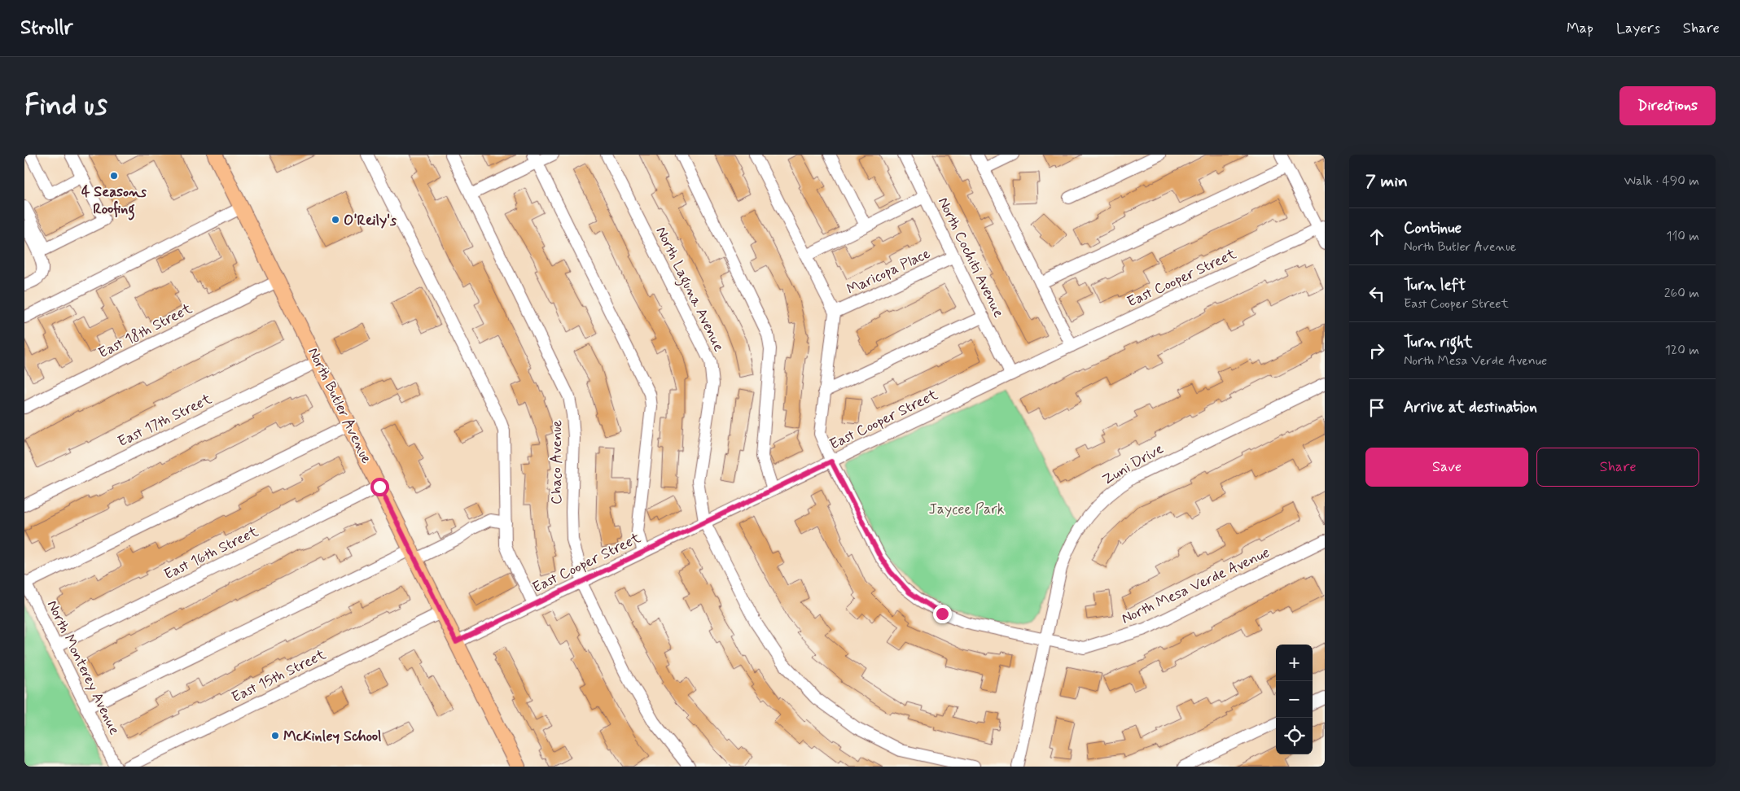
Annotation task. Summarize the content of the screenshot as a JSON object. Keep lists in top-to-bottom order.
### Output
{
  "streets": {
    "main road": ["North Butler Avenue"],
    "street": [
      "North Cochiti Avenue",
      "Maricopa Place",
      "East Cooper Street",
      "North Laguna Avenue",
      "East 18th Street",
      "East 17th Street",
      "Chaco Avenue",
      "Zuni Drive",
      "East 16th Street",
      "North Mesa Verde Avenue",
      "North Monterey Avenue",
      "East 15th Street"
    ]
  },
  "crossings": [
    ["North Cochiti Avenue", "Maricopa Place"],
    ["North Cochiti Avenue", "East Cooper Street"],
    ["Maricopa Place", "North Mesa Verde Avenue"],
    ["East Cooper Street", "North Laguna Avenue"],
    ["East Cooper Street", "North Butler Avenue"],
    ["East Cooper Street", "Chaco Avenue"],
    ["East Cooper Street", "North Mesa Verde Avenue"],
    ["East 18th Street", "North Butler Avenue"],
    ["North Butler Avenue", "East 17th Street"],
    ["North Butler Avenue", "East 16th Street"],
    ["North Butler Avenue", "East 15th Street"],
    ["Zuni Drive", "North Mesa Verde Avenue"],
    ["East 16th Street", "North Monterey Avenue"]
  ],
  "parks": ["Jaycee Park"],
  "places": ["4 Seasons Roofing", "O'Reily's", "McKinley School"],
  "page": {
    "header": "Strollr",
    "nav": ["Map", "Layers", "Share"],
    "buttons": [
      "Directions",
      ["Save", "Share"]
    ],
    "title": "Find us",
    "heading": ["7 min", "Walk · 490 m"],
    "list": [
      ["Continue", "North Butler Avenue", "110 m"],
      ["Turn left", "East Cooper Street", "260 m"],
      ["Turn right", "North Mesa Verde Avenue", "120 m"],
      "Arrive at destination"
    ],
    "map_buttons": ["+", "−"]
  }
}
